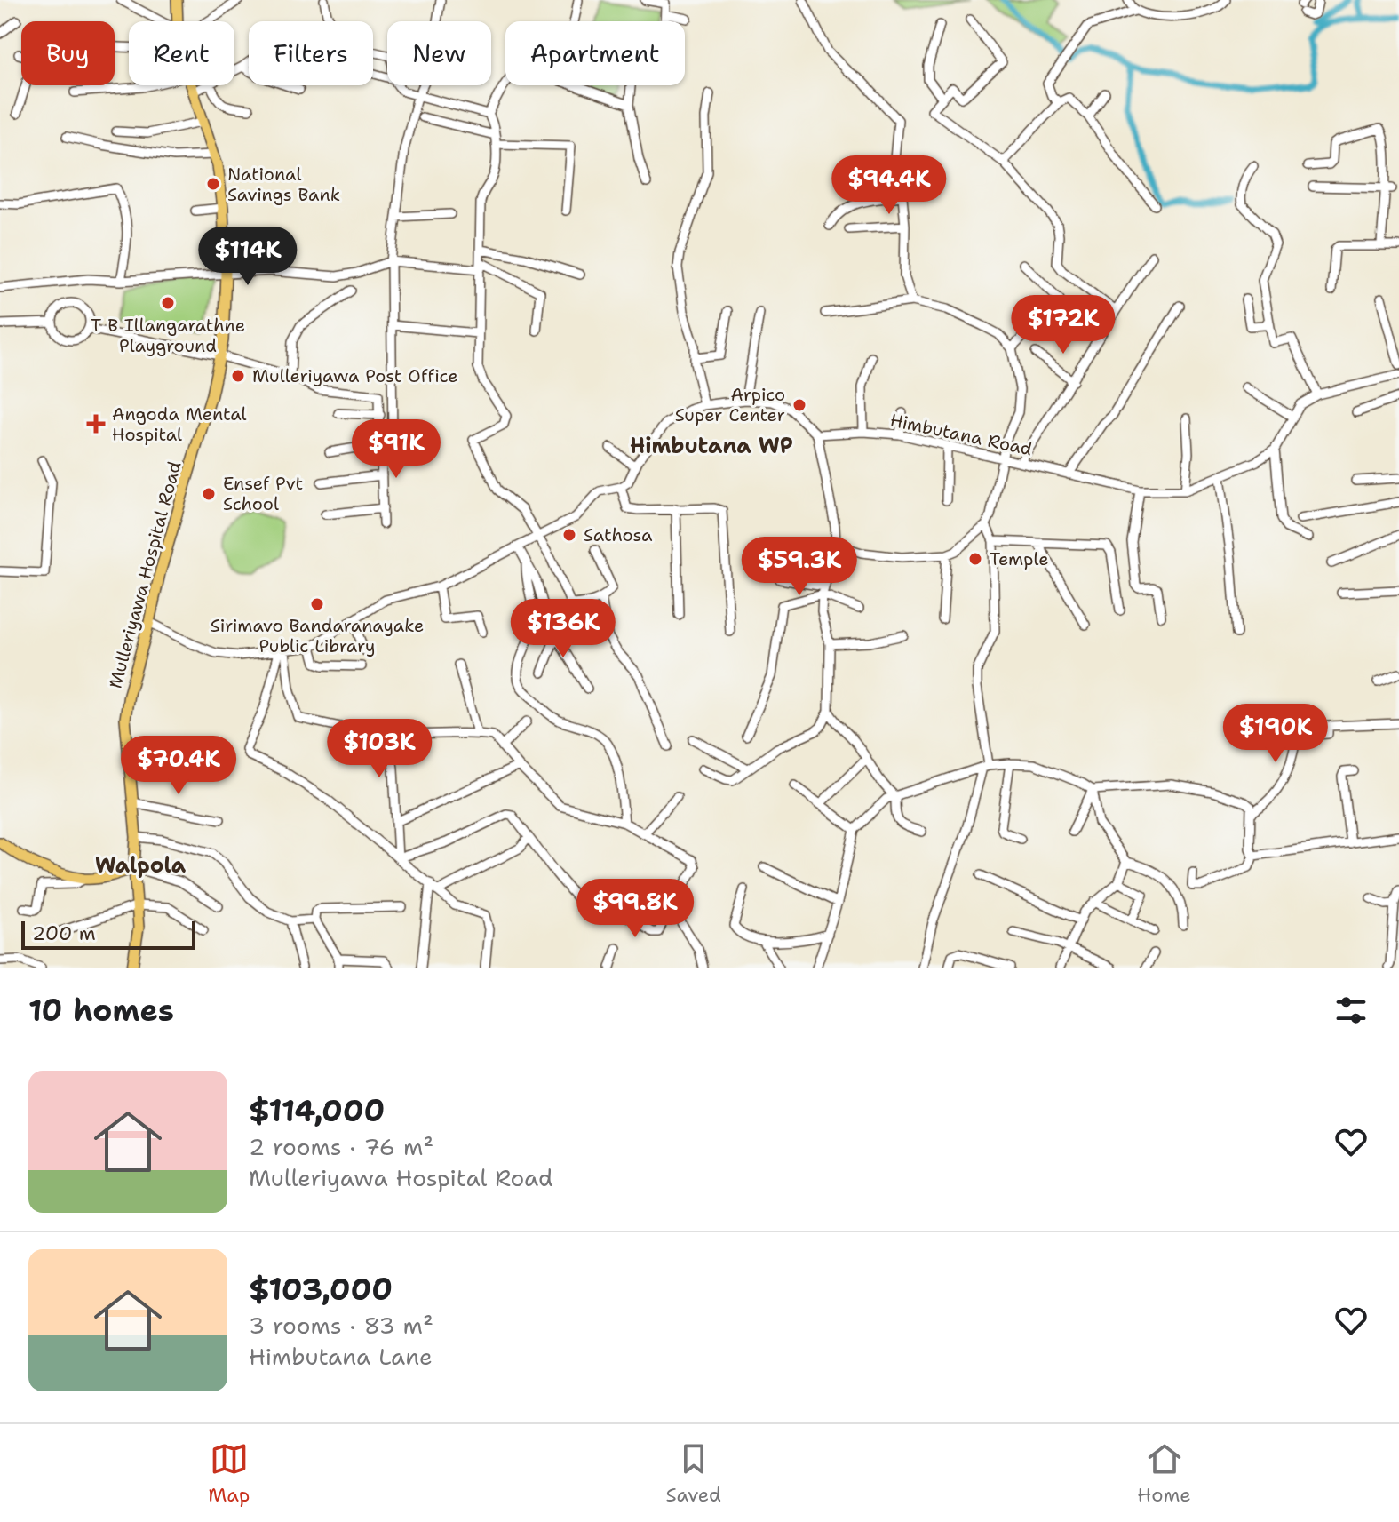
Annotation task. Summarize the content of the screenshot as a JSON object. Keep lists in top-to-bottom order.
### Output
{
  "streets": {
    "main road": ["Mulleriyawa Hospital Road"],
    "street": ["Himbutana Road"]
  },
  "districts": ["Himbutana WP", "Walpola"],
  "places": {
    "other": [
      "National Savings Bank",
      "T B Illangarathne Playground",
      "Mulleriyawa Post Office",
      "Arpico Super Center",
      "Ensef Pvt School",
      "Sathosa",
      "Temple",
      "Sirimavo Bandaranayake Public Library"
    ],
    "health": ["Angoda Mental Hospital"]
  },
  "scale_bar": "200 m",
  "page": {
    "chip": [
      "Buy",
      "Rent",
      "Filters",
      "New",
      "Apartment"
    ],
    "price": [
      "$94.4K",
      "$114K",
      "$172K",
      "$91K",
      "$59.3K",
      "$136K",
      "$190K",
      "$103K",
      "$70.4K",
      "$99.8K"
    ],
    "scale": "200 m",
    "heading": "10 homes",
    "list": [
      {
        "name": "$114,000",
        "note": "2 rooms · 76 m² · Mulleriyawa Hospital Road"
      },
      {
        "name": "$103,000",
        "note": "3 rooms · 83 m² · Himbutana Lane"
      }
    ],
    "tabs": ["Map", "Saved", "Home"]
  }
}
